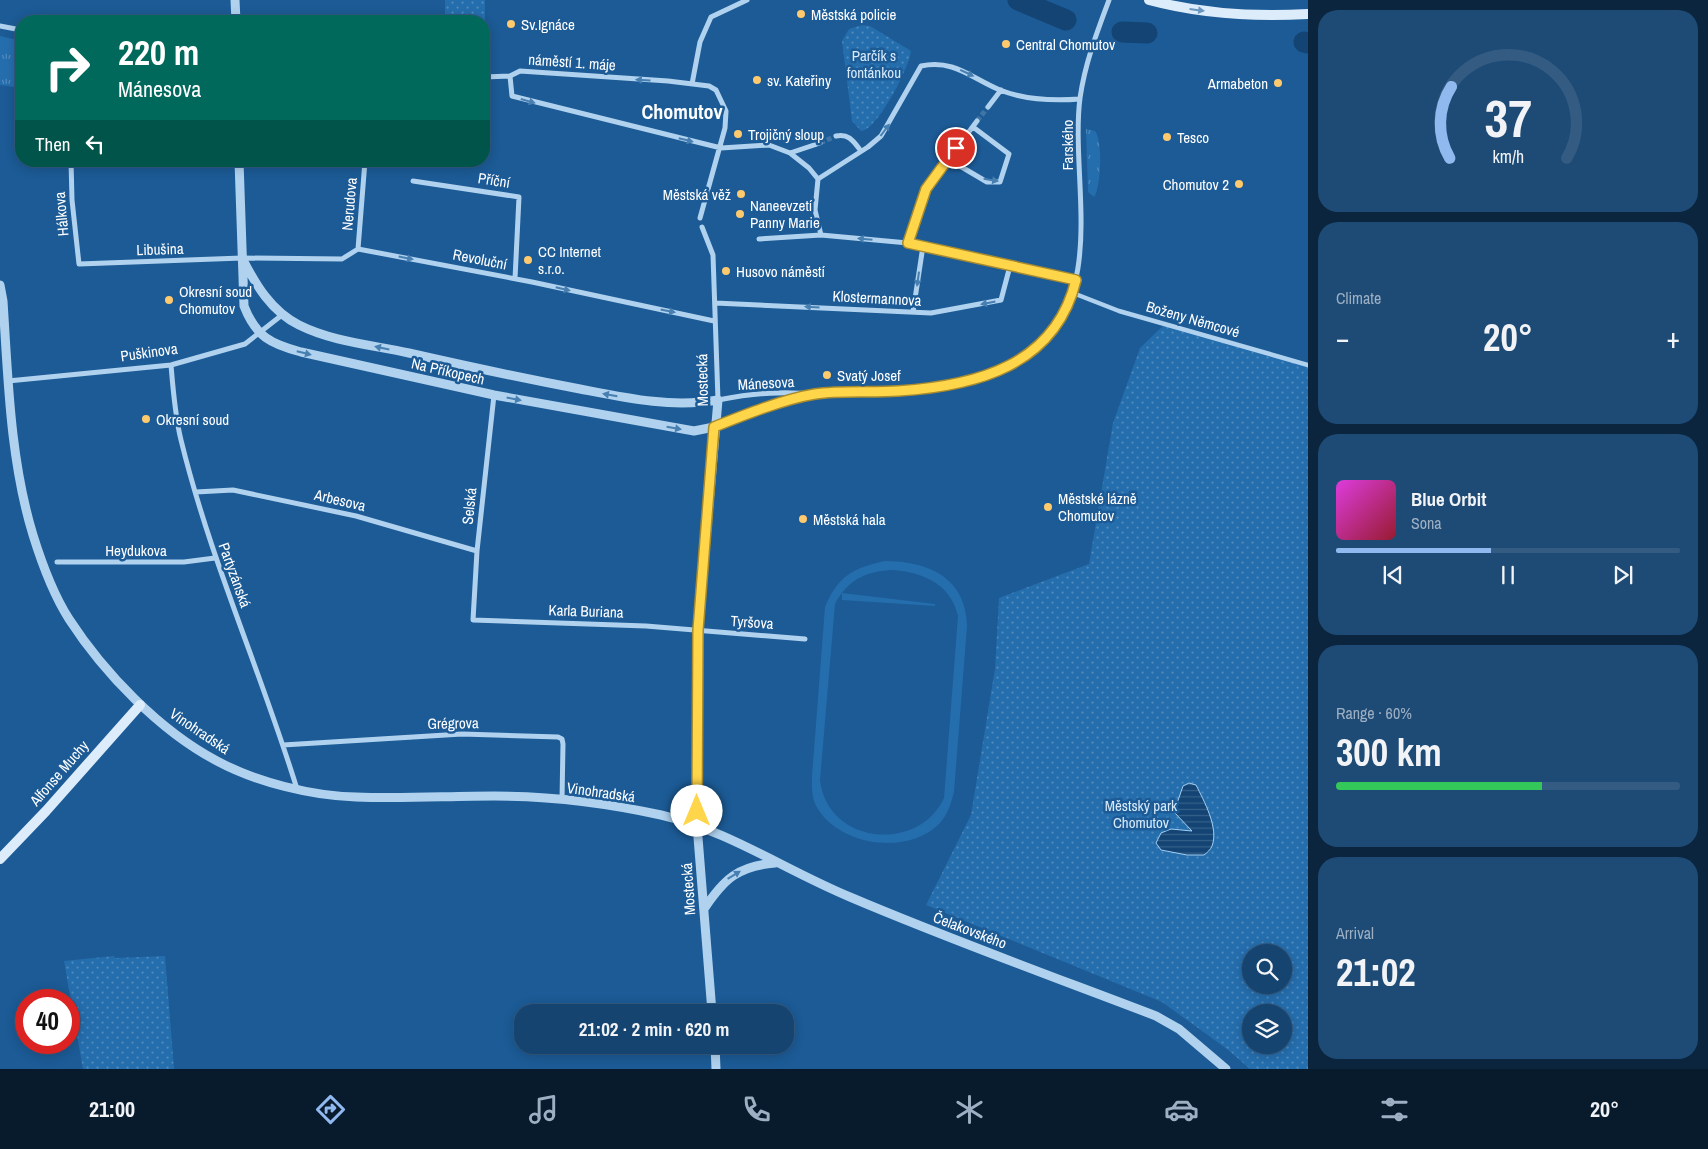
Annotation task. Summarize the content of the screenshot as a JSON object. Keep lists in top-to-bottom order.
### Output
{
  "streets": {
    "main road": ["Alfonse Muchy"],
    "street": [
      "náměstí 1. máje",
      "Farského",
      "Příční",
      "Nerudova",
      "Hálkova",
      "Libušina",
      "Revoluční",
      "Klostermannova",
      "Boženy Němcové",
      "Puškinova",
      "Na Příkopech",
      "Mostecká",
      "Mánesova",
      "Arbesova",
      "Selská",
      "Heydukova",
      "Partyzánská",
      "Karla Buriana",
      "Tyršova",
      "Grégrova",
      "Vinohradská",
      "Čelakovského"
    ]
  },
  "crossings": [
    ["Farského", "Boženy Němcové"],
    ["Farského", "Mánesova"],
    ["Příční", "Revoluční"],
    ["Nerudova", "Revoluční"],
    ["Hálkova", "Libušina"],
    ["Libušina", "Na Příkopech"],
    ["Revoluční", "Mostecká"],
    ["Klostermannova", "Mostecká"],
    ["Boženy Němcové", "Mánesova"],
    ["Puškinova", "Na Příkopech"],
    ["Puškinova", "Partyzánská"],
    ["Puškinova", "Vinohradská"],
    ["Na Příkopech", "Mostecká"],
    ["Na Příkopech", "Mánesova"],
    ["Na Příkopech", "Selská"],
    ["Mostecká", "Mánesova"],
    ["Mostecká", "Karla Buriana"],
    ["Mostecká", "Tyršova"],
    ["Mostecká", "Vinohradská"],
    ["Mostecká", "Čelakovského"],
    ["Arbesova", "Selská"],
    ["Arbesova", "Partyzánská"],
    ["Selská", "Karla Buriana"],
    ["Heydukova", "Partyzánská"],
    ["Partyzánská", "Grégrova"],
    ["Partyzánská", "Vinohradská"],
    ["Karla Buriana", "Tyršova"],
    ["Grégrova", "Vinohradská"],
    ["Vinohradská", "Alfonse Muchy"],
    ["Vinohradská", "Čelakovského"]
  ],
  "one_way": ["Revoluční", "Klostermannova"],
  "districts": ["Chomutov"],
  "parks": ["Parčík s fontánkou", "Městský park Chomutov"],
  "places": [
    "Městská policie",
    "Sv.Ignáce",
    "Central Chomutov",
    "sv. Kateřiny",
    "Armabeton",
    "Trojičný sloup",
    "Tesco",
    "Chomutov 2",
    "Městská věž",
    "Naneevzetí Panny Marie",
    "CC Internet s.r.o.",
    "Husovo náměstí",
    "Okresní soud Chomutov",
    "Svatý Josef",
    "Okresní soud",
    "Městské lázně Chomutov",
    "Městská hala"
  ],
  "page": {
    "turn": ["220 m", "Mánesova"],
    "then": "Then",
    "tile": [
      "Climate",
      ["Range · 60%", "300 km"],
      ["Arrival", "21:02"]
    ],
    "heat": ["−", "20°", "+"],
    "song": ["Blue Orbit", "Sona"],
    "limit": "40",
    "trip": "21:02 · 2 min · 620 m",
    "tabs": ["21:00", "20°"],
    "gauge": ["37", "km/h"]
  }
}
